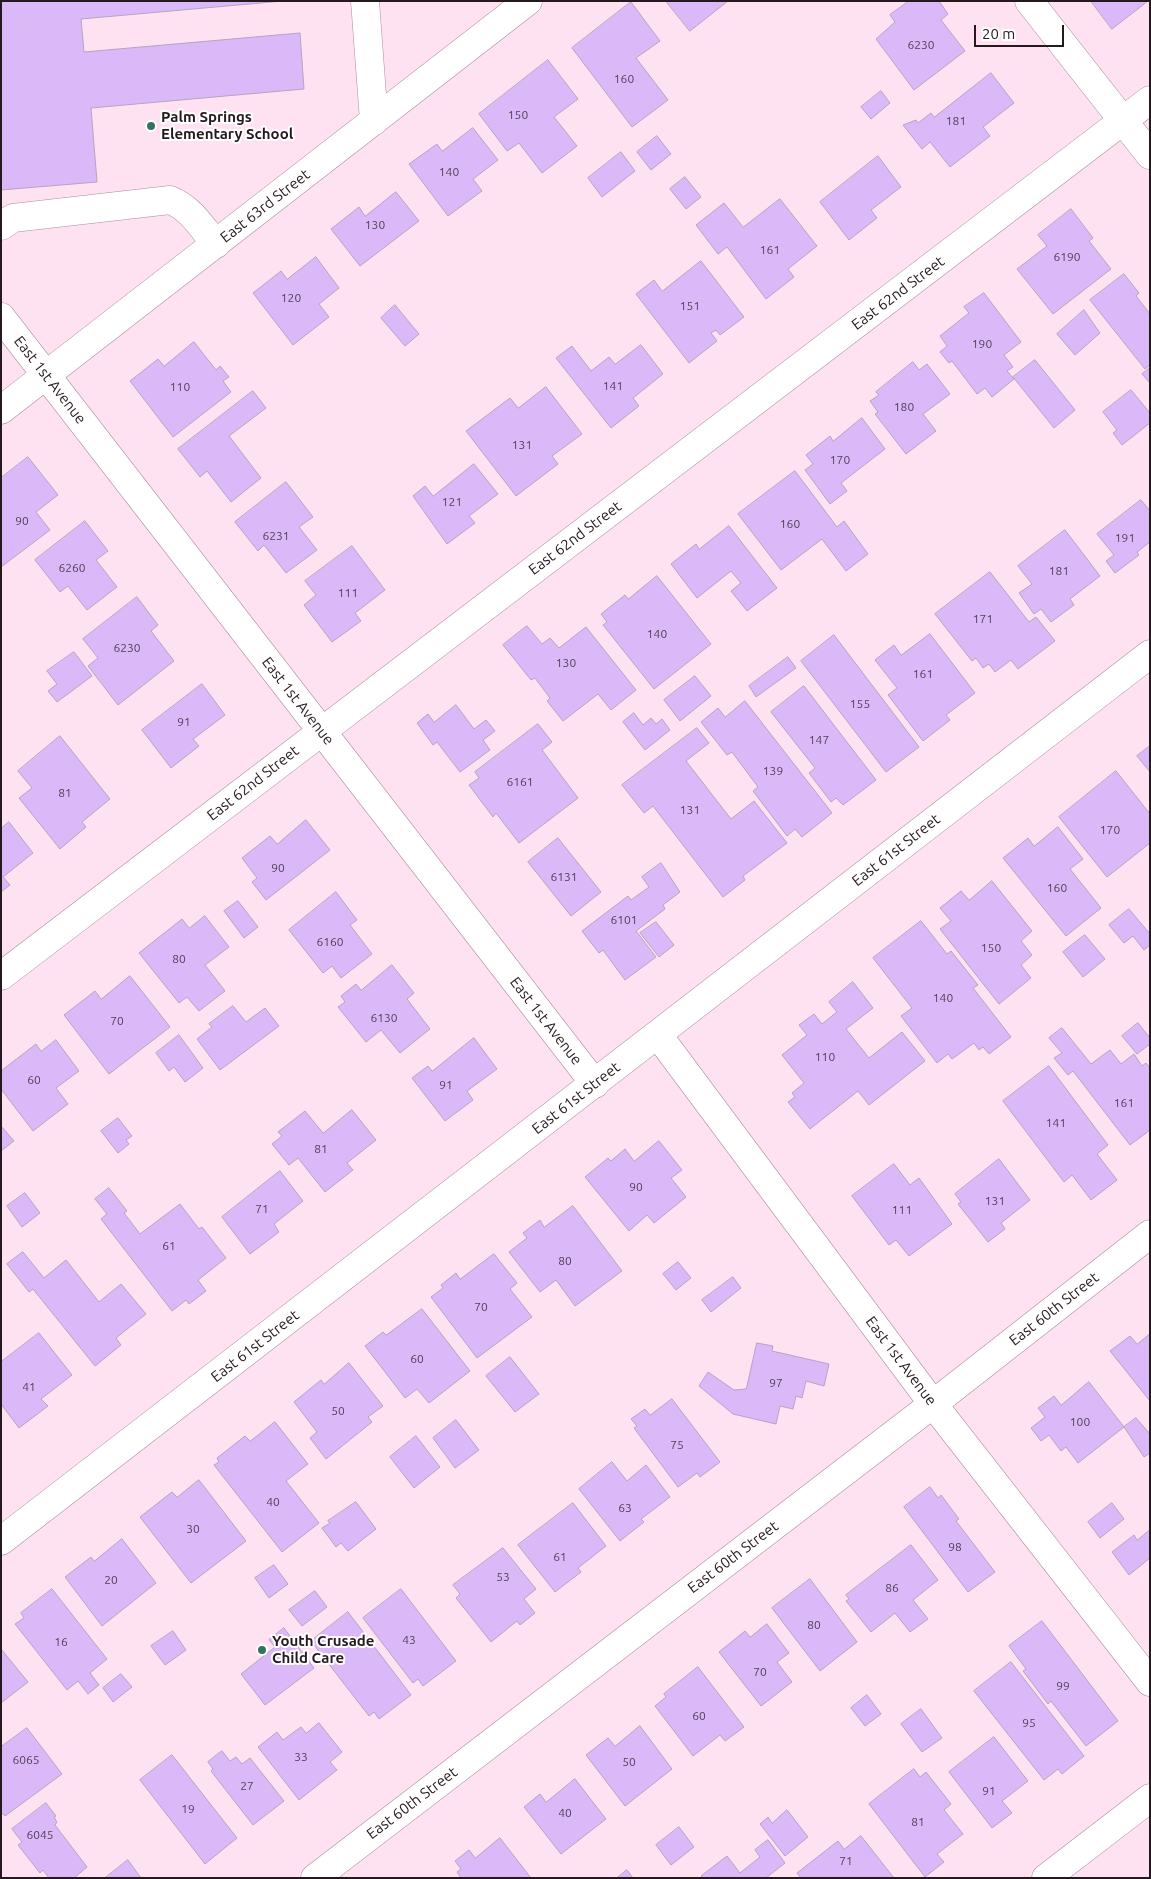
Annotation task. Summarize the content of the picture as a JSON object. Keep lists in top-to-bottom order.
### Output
{
  "streets": {
    "street": [
      "East 63rd Street",
      "East 62nd Street",
      "East 1st Avenue",
      "East 61st Street",
      "East 60th Street"
    ]
  },
  "crossings": [
    ["East 63rd Street", "East 1st Avenue"],
    ["East 62nd Street", "East 1st Avenue"],
    ["East 1st Avenue", "East 61st Street"],
    ["East 1st Avenue", "East 60th Street"]
  ],
  "places": ["Palm Springs Elementary School", "Youth Crusade Child Care"],
  "house_numbers": [
    "6230",
    "160",
    "150",
    "181",
    "140",
    "130",
    "161",
    "6190",
    "120",
    "151",
    "190",
    "141",
    "110",
    "180",
    "131",
    "170",
    "121",
    "90",
    "160",
    "6231",
    "191",
    "6260",
    "181",
    "111",
    "171",
    "140",
    "6230",
    "130",
    "161",
    "155",
    "91",
    "147",
    "139",
    "6161",
    "81",
    "131",
    "170",
    "90",
    "6131",
    "160",
    "6101",
    "6160",
    "150",
    "80",
    "140",
    "6130",
    "70",
    "110",
    "60",
    "91",
    "161",
    "141",
    "81",
    "90",
    "131",
    "71",
    "111",
    "61",
    "80",
    "70",
    "60",
    "97",
    "41",
    "50",
    "100",
    "75",
    "40",
    "63",
    "30",
    "98",
    "61",
    "53",
    "20",
    "86",
    "80",
    "43",
    "16",
    "70",
    "99",
    "60",
    "95",
    "33",
    "6065",
    "50",
    "27",
    "91",
    "19",
    "40",
    "81",
    "6045",
    "71"
  ],
  "scale_bar": "20 m"
}
